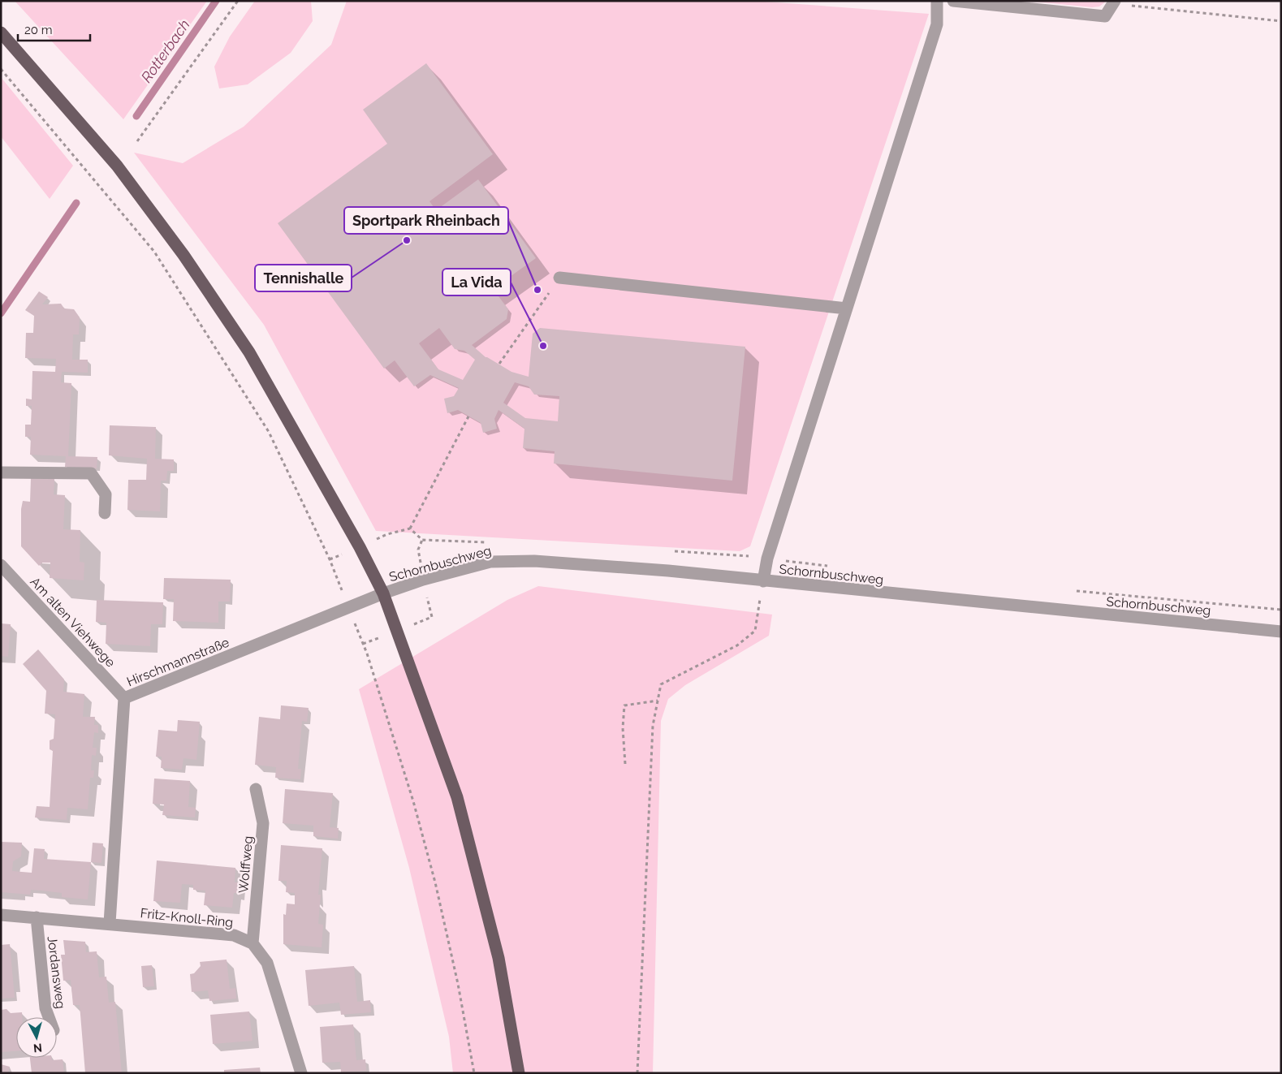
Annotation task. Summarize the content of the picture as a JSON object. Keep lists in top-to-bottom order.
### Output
{
  "streets": {
    "street": [
      "Schornbuschweg",
      "Am alten Viehwege",
      "Hirschmannstraße",
      "Wolffweg",
      "Fritz-Knoll-Ring",
      "Jordansweg"
    ]
  },
  "crossings": [
    ["Schornbuschweg", "Hirschmannstraße"],
    ["Am alten Viehwege", "Hirschmannstraße"],
    ["Hirschmannstraße", "Fritz-Knoll-Ring"],
    ["Wolffweg", "Fritz-Knoll-Ring"],
    ["Fritz-Knoll-Ring", "Jordansweg"]
  ],
  "water": ["Rotterbach"],
  "places": ["Tennishalle", "Sportpark Rheinbach", "La Vida"],
  "scale_bar": "20 m",
  "north": "bottom"
}
